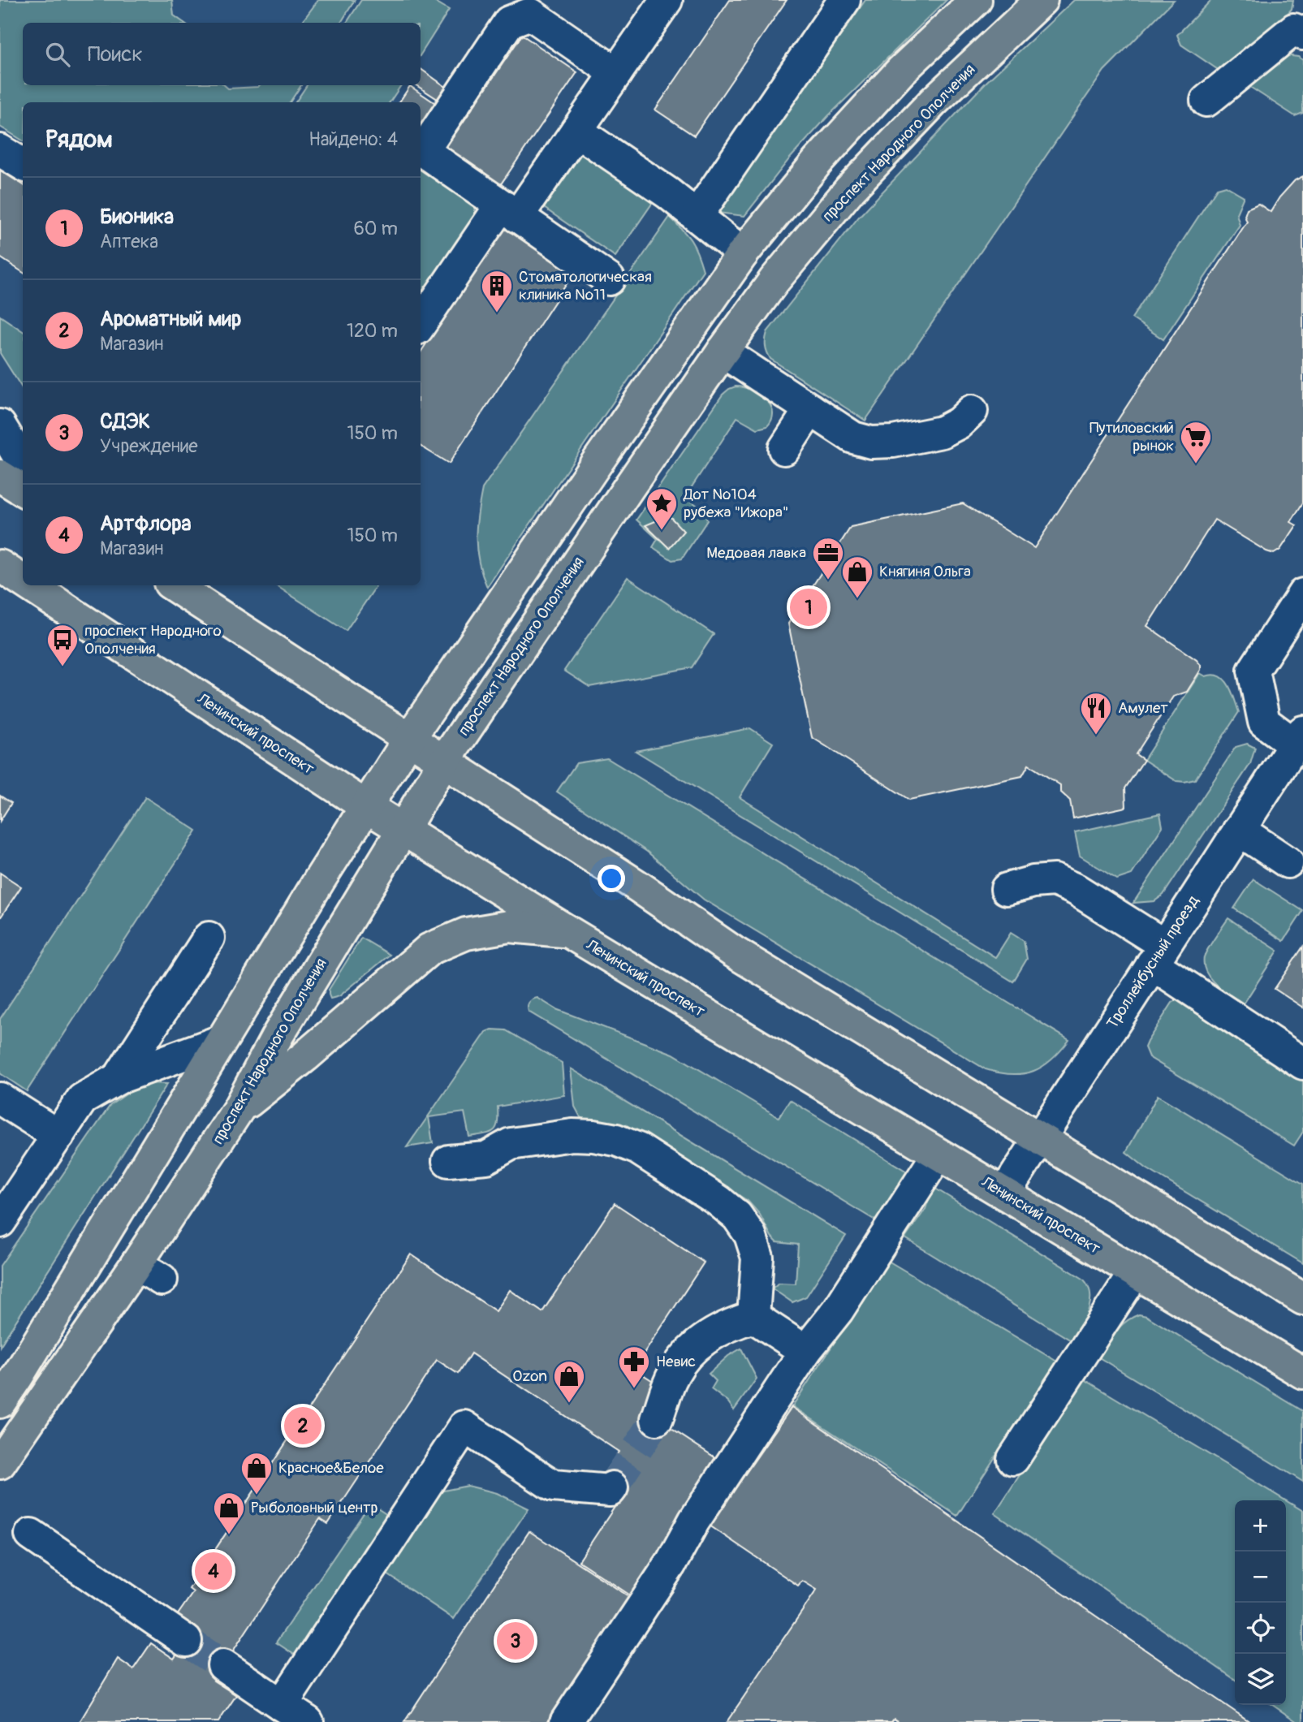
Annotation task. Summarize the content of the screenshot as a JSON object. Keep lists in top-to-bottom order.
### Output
{
  "streets": {
    "main road": ["проспект Народного Ополчения", "Ленинский проспект"],
    "street": ["Троллейбусный проезд"]
  },
  "crossings": [
    ["проспект Народного Ополчения", "Ленинский проспект"],
    ["Ленинский проспект", "Троллейбусный проезд"]
  ],
  "places": {
    "building": ["Стоматологическая клиника №11"],
    "supermarket": ["Путиловский рынок"],
    "place": ["Дот №104 рубежа \"Ижора\""],
    "office": ["Медовая лавка"],
    "shop": [
      "Княгиня Ольга",
      "Ozon",
      "Красное&Белое",
      "Рыболовный центр"
    ],
    "bus stop": ["проспект Народного Ополчения"],
    "restaurant": ["Амулет"],
    "pharmacy": ["Невис"]
  },
  "page": {
    "search": "Поиск",
    "heading": ["Рядом", "Найдено: 4"],
    "list": [
      {
        "mark": "1",
        "name": "Бионика",
        "note": "Аптека",
        "value": "60 m"
      },
      {
        "mark": "2",
        "name": "Ароматный мир",
        "note": "Магазин",
        "value": "120 m"
      },
      {
        "mark": "3",
        "name": "СДЭК",
        "note": "Учреждение",
        "value": "150 m"
      },
      {
        "mark": "4",
        "name": "Артфлора",
        "note": "Магазин",
        "value": "150 m"
      }
    ],
    "pins": [
      "1",
      "2",
      "4",
      "3"
    ],
    "map_buttons": ["+", "−"]
  }
}
